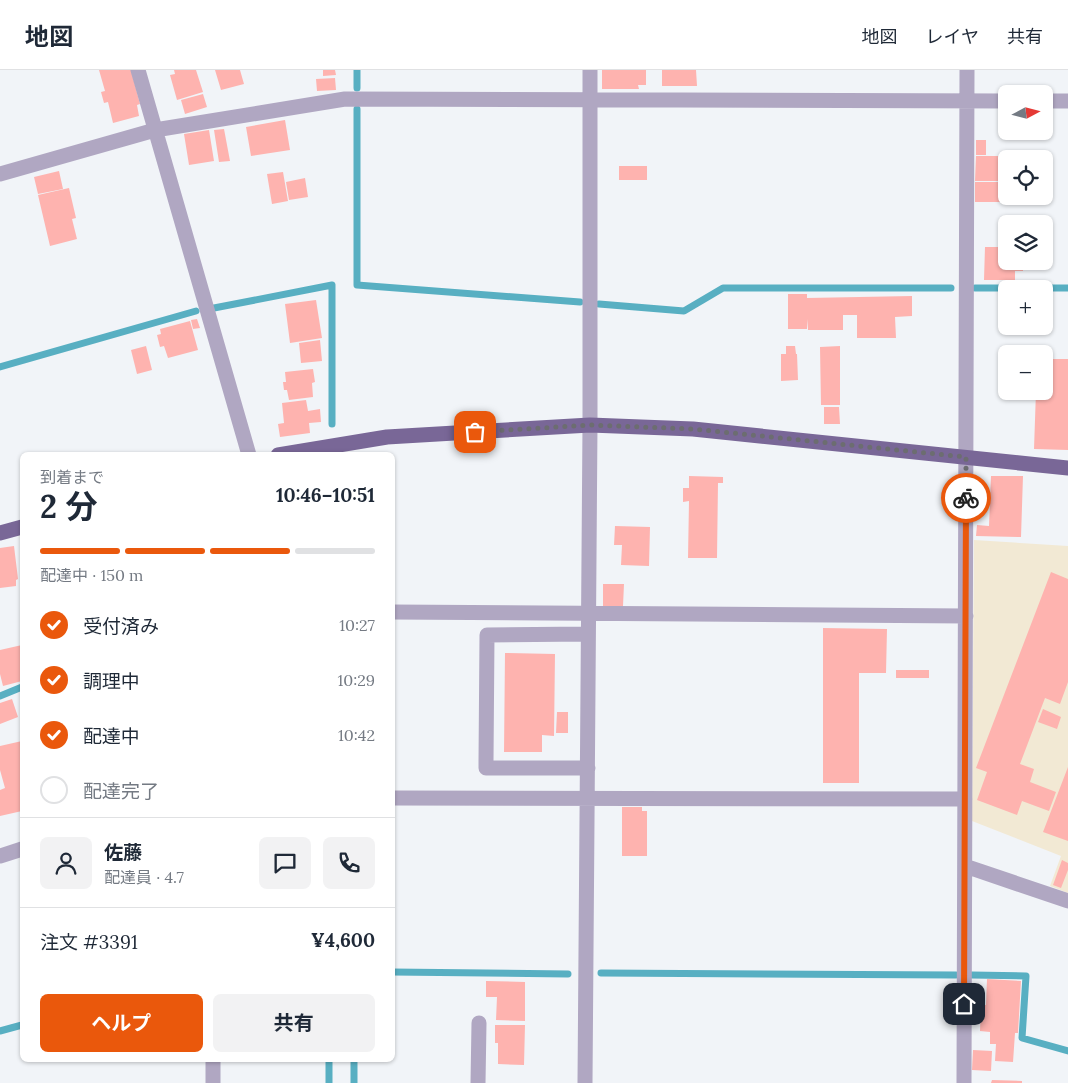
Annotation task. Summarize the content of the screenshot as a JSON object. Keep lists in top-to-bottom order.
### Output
{
  "north": "right",
  "page": {
    "header": "地図",
    "nav": ["地図", "レイヤ", "共有"],
    "map_buttons": ["+", "−"],
    "heading": ["2 分", "到着まで", "10:46–10:51"],
    "panel": [
      "佐藤",
      "配達員 · 4.7",
      "注文 #3391",
      "¥4,600"
    ],
    "bar": "配達中 · 150 m",
    "list": [
      ["受付済み", "10:27"],
      ["調理中", "10:29"],
      ["配達中", "10:42"],
      "配達完了"
    ],
    "buttons": ["ヘルプ", "共有"]
  }
}
